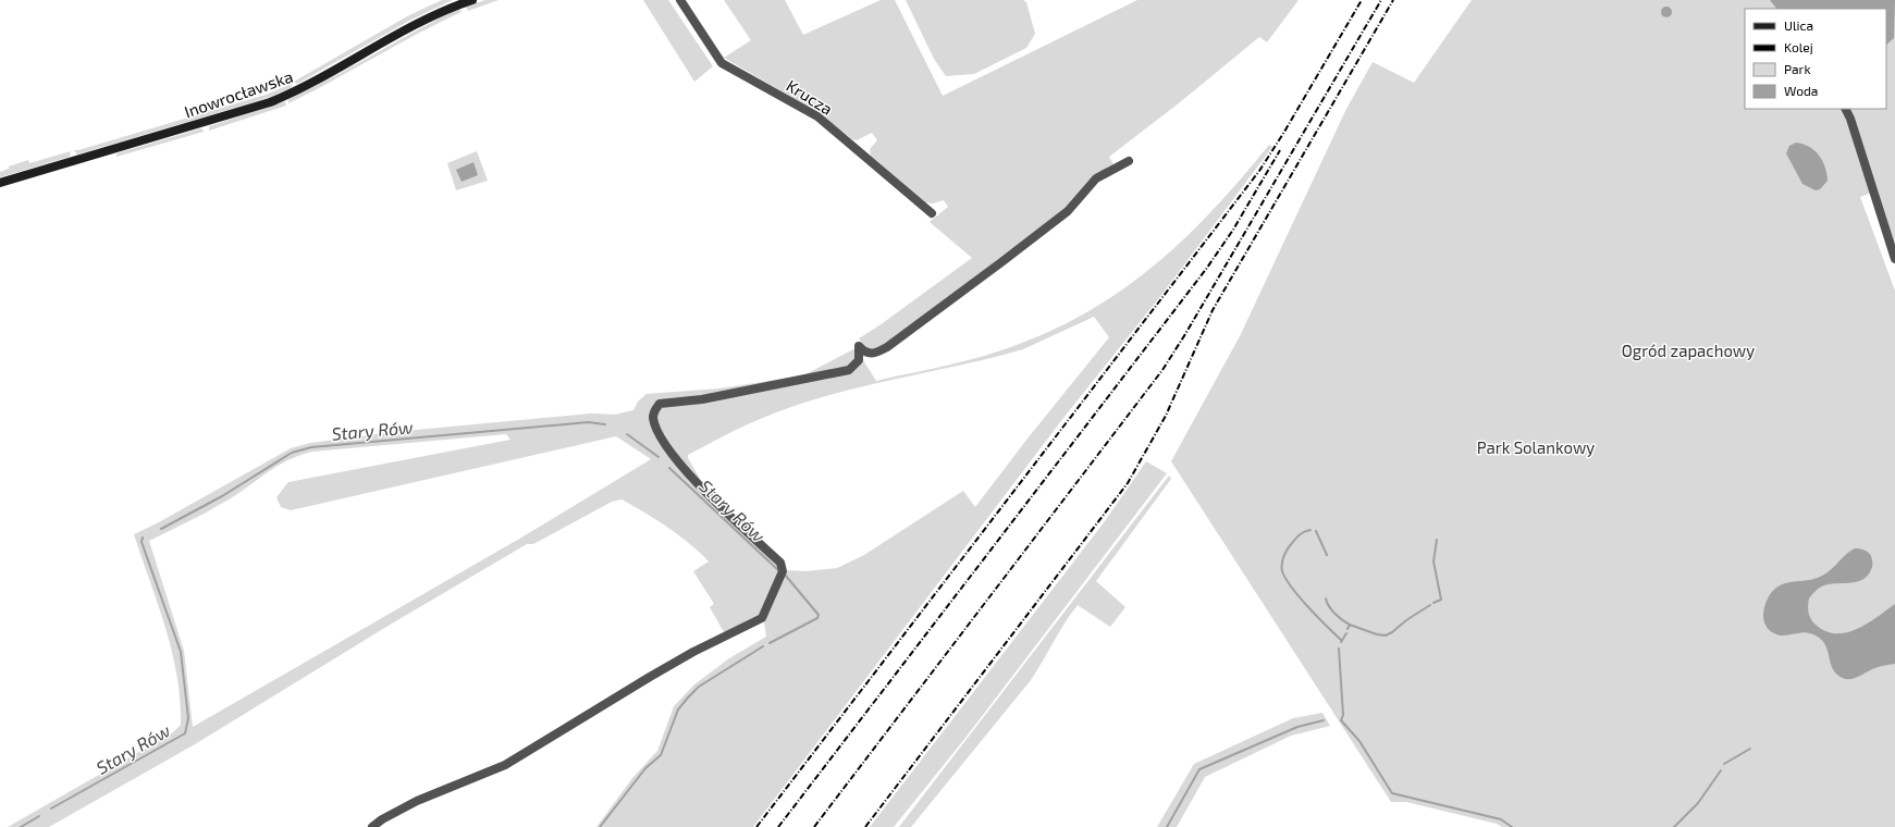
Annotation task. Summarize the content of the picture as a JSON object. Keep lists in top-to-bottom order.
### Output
{
  "streets": {
    "main road": ["Inowrocławska"],
    "street": ["Krucza"]
  },
  "water": ["Stary Rów"],
  "parks": ["Ogród zapachowy", "Park Solankowy"],
  "legend": [
    "Ulica",
    "Kolej",
    "Park",
    "Woda"
  ]
}
